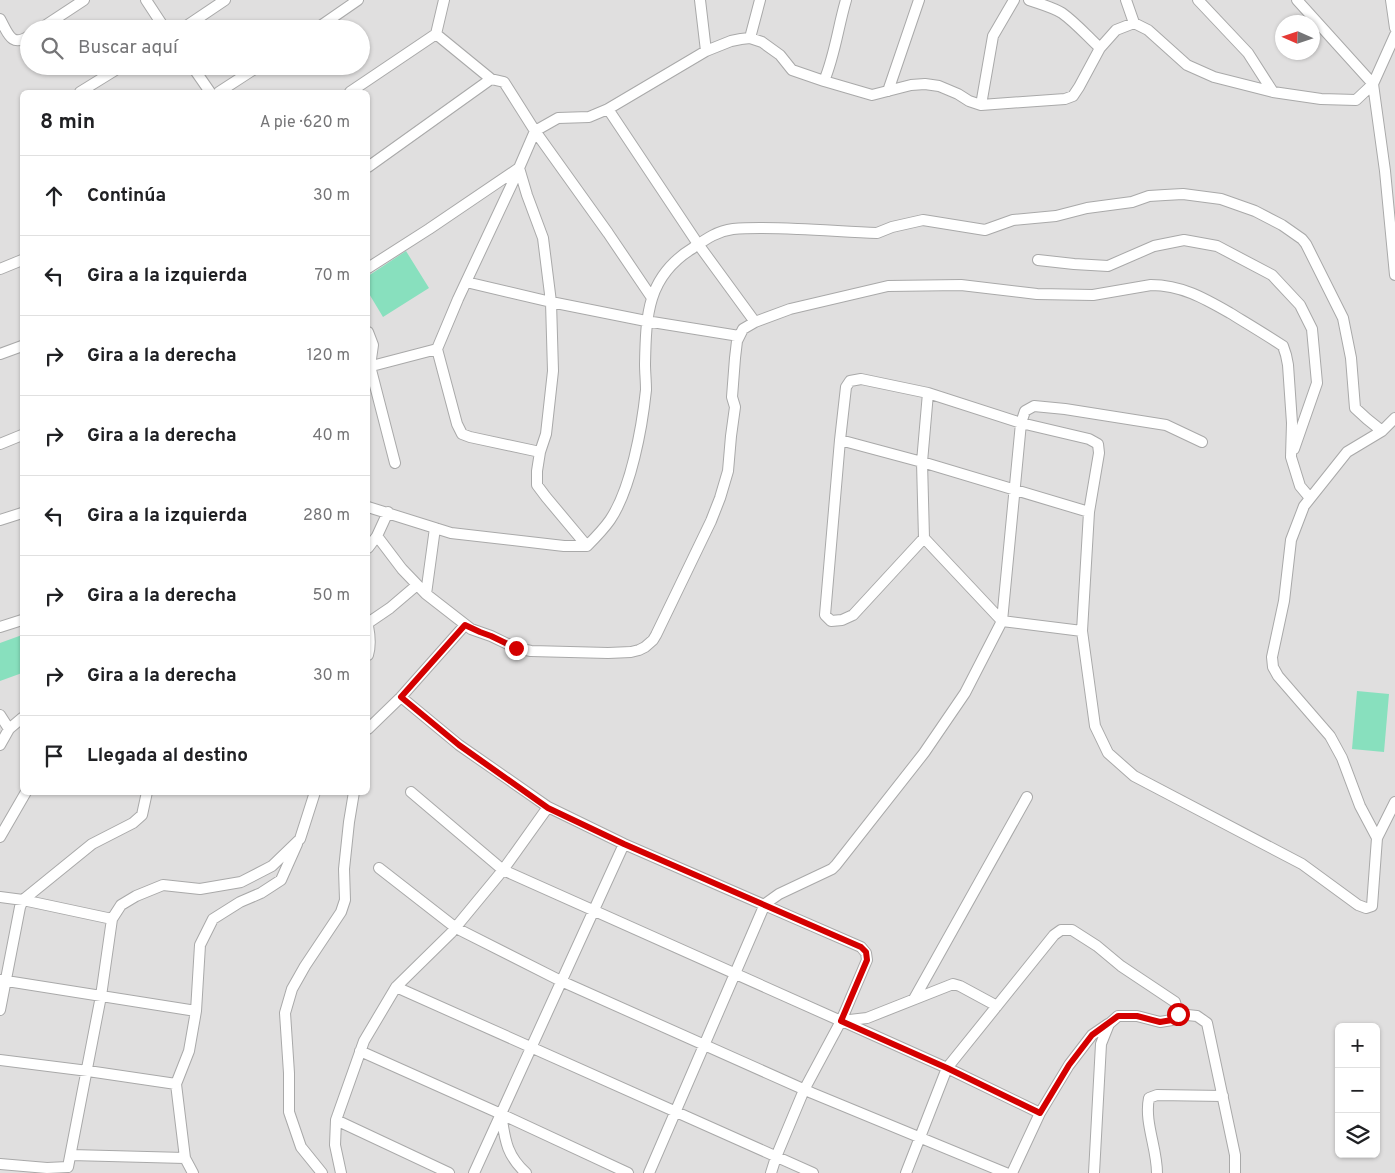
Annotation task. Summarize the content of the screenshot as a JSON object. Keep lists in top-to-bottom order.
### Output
{
  "north": "left",
  "page": {
    "search": "Buscar aquí",
    "heading": ["8 min", "A pie · 620 m"],
    "list": [
      ["Continúa", "30 m"],
      ["Gira a la izquierda", "70 m"],
      ["Gira a la derecha", "120 m"],
      ["Gira a la derecha", "40 m"],
      ["Gira a la izquierda", "280 m"],
      ["Gira a la derecha", "50 m"],
      ["Gira a la derecha", "30 m"],
      "Llegada al destino"
    ],
    "map_buttons": ["+", "−"]
  }
}
